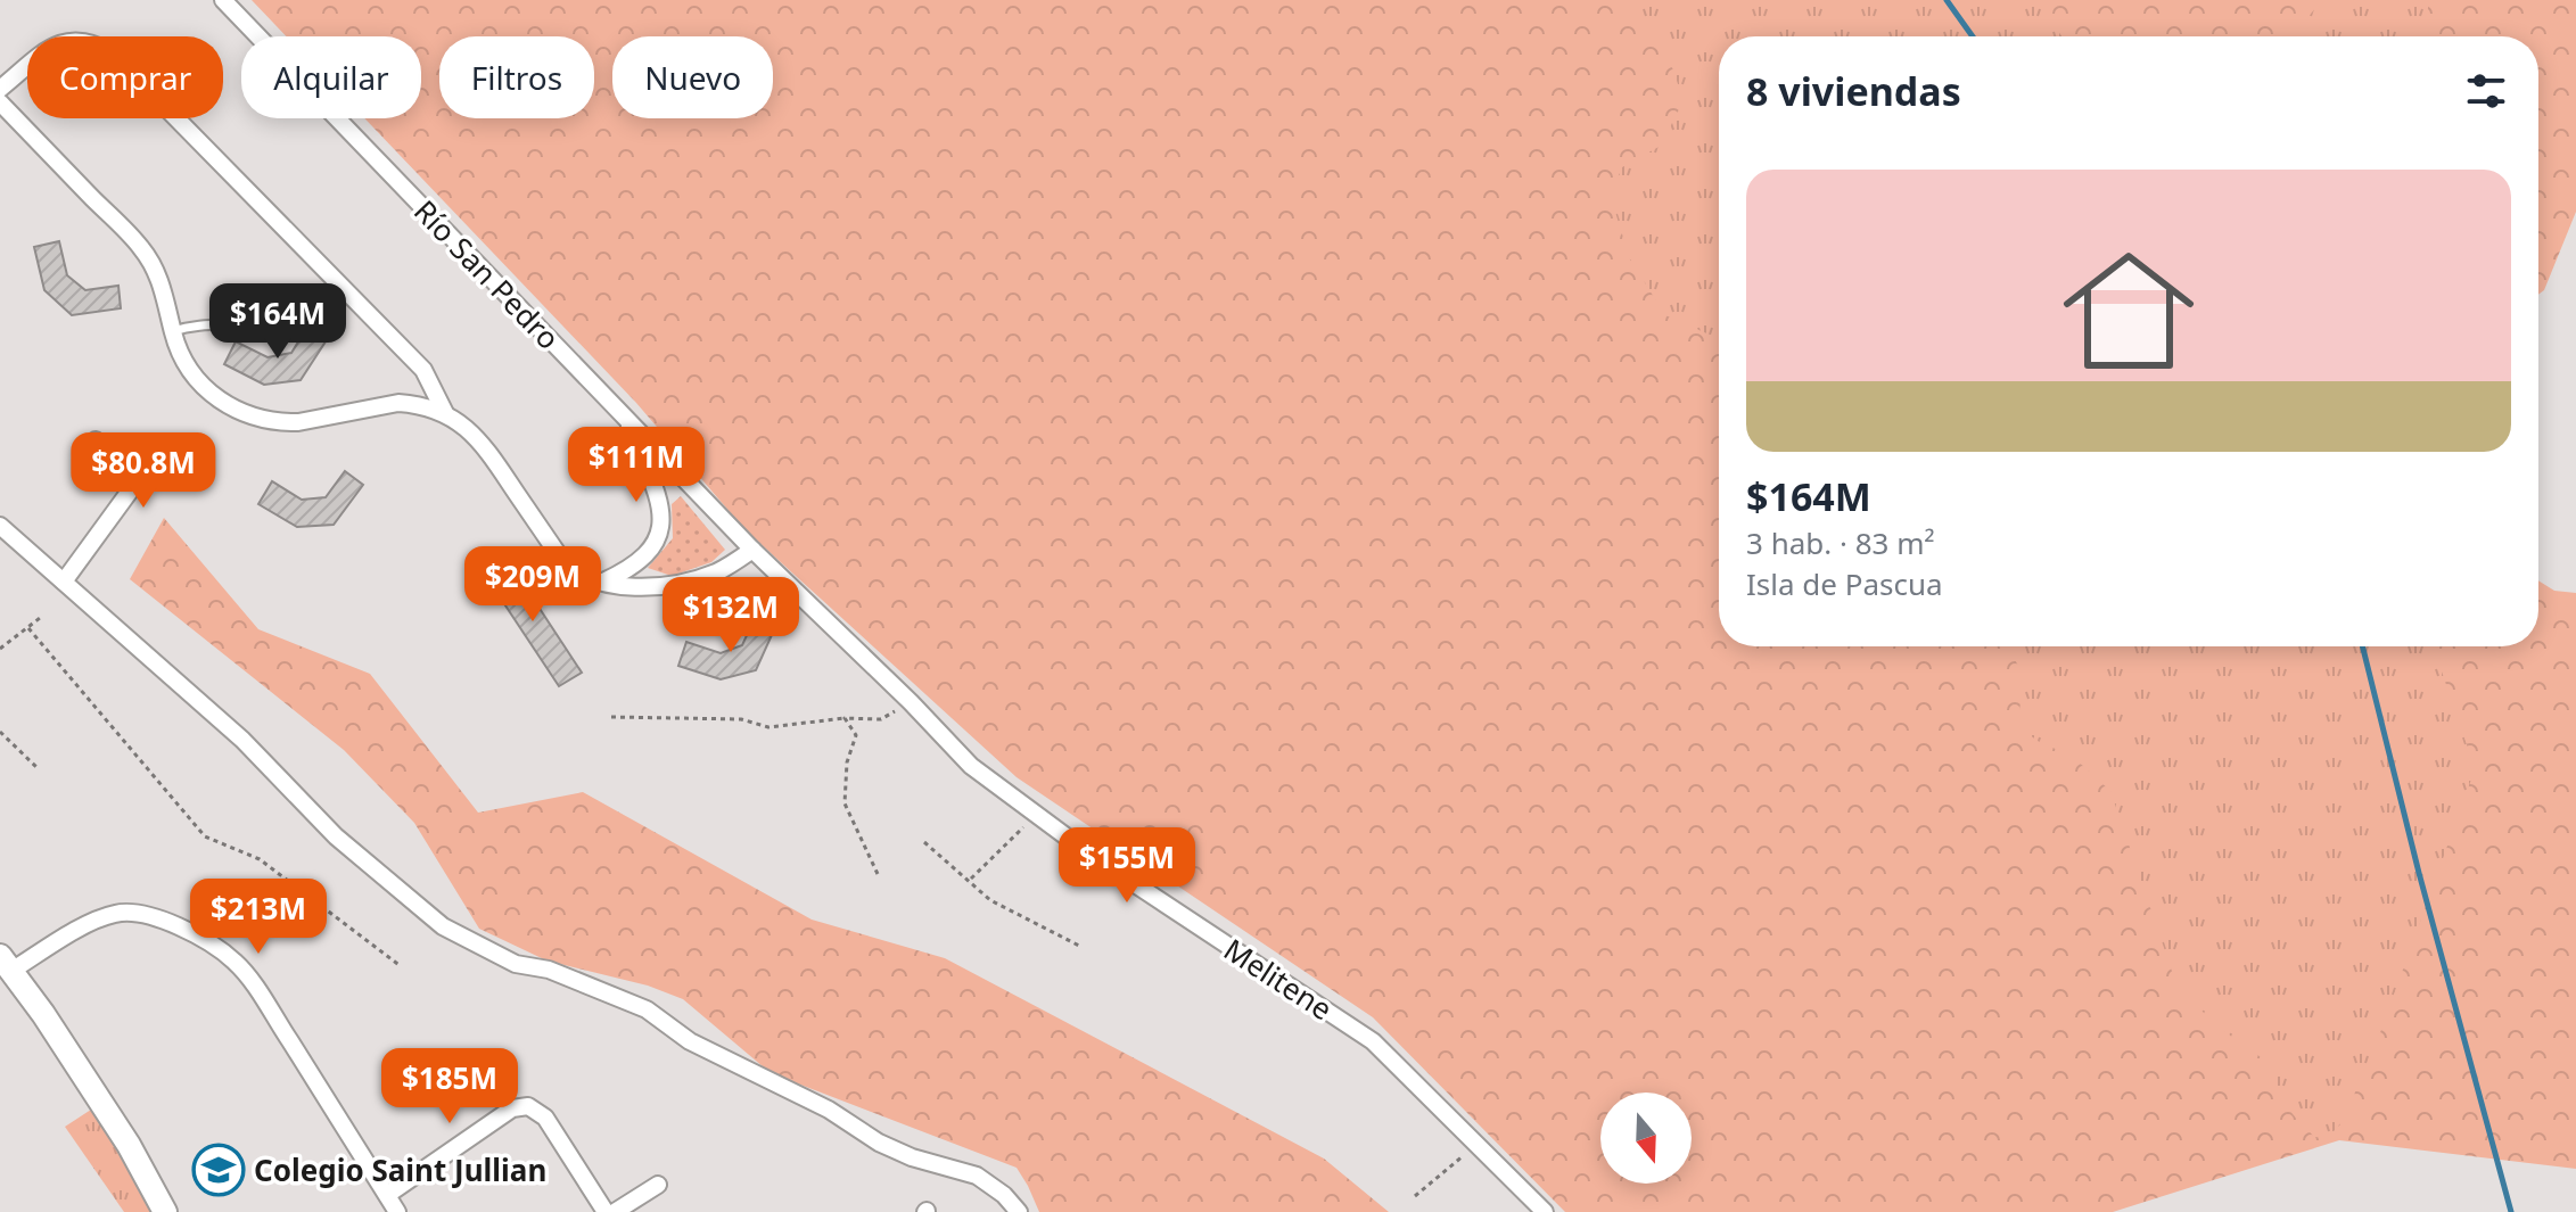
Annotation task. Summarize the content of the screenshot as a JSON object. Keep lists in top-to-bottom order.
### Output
{
  "streets": {
    "street": ["Río San Pedro", "Melitene"]
  },
  "crossings": [
    ["Río San Pedro", "Melitene"]
  ],
  "places": {
    "school or university": ["Colegio Saint Jullian"]
  },
  "north": "bottom",
  "page": {
    "chip": [
      "Comprar",
      "Alquilar",
      "Filtros",
      "Nuevo"
    ],
    "heading": "8 viviendas",
    "list": [
      {
        "name": "$164M",
        "note": "3 hab. · 83 m² · Isla de Pascua"
      }
    ],
    "price": [
      "$164M",
      "$111M",
      "$80.8M",
      "$209M",
      "$132M",
      "$155M",
      "$213M",
      "$185M"
    ]
  }
}
